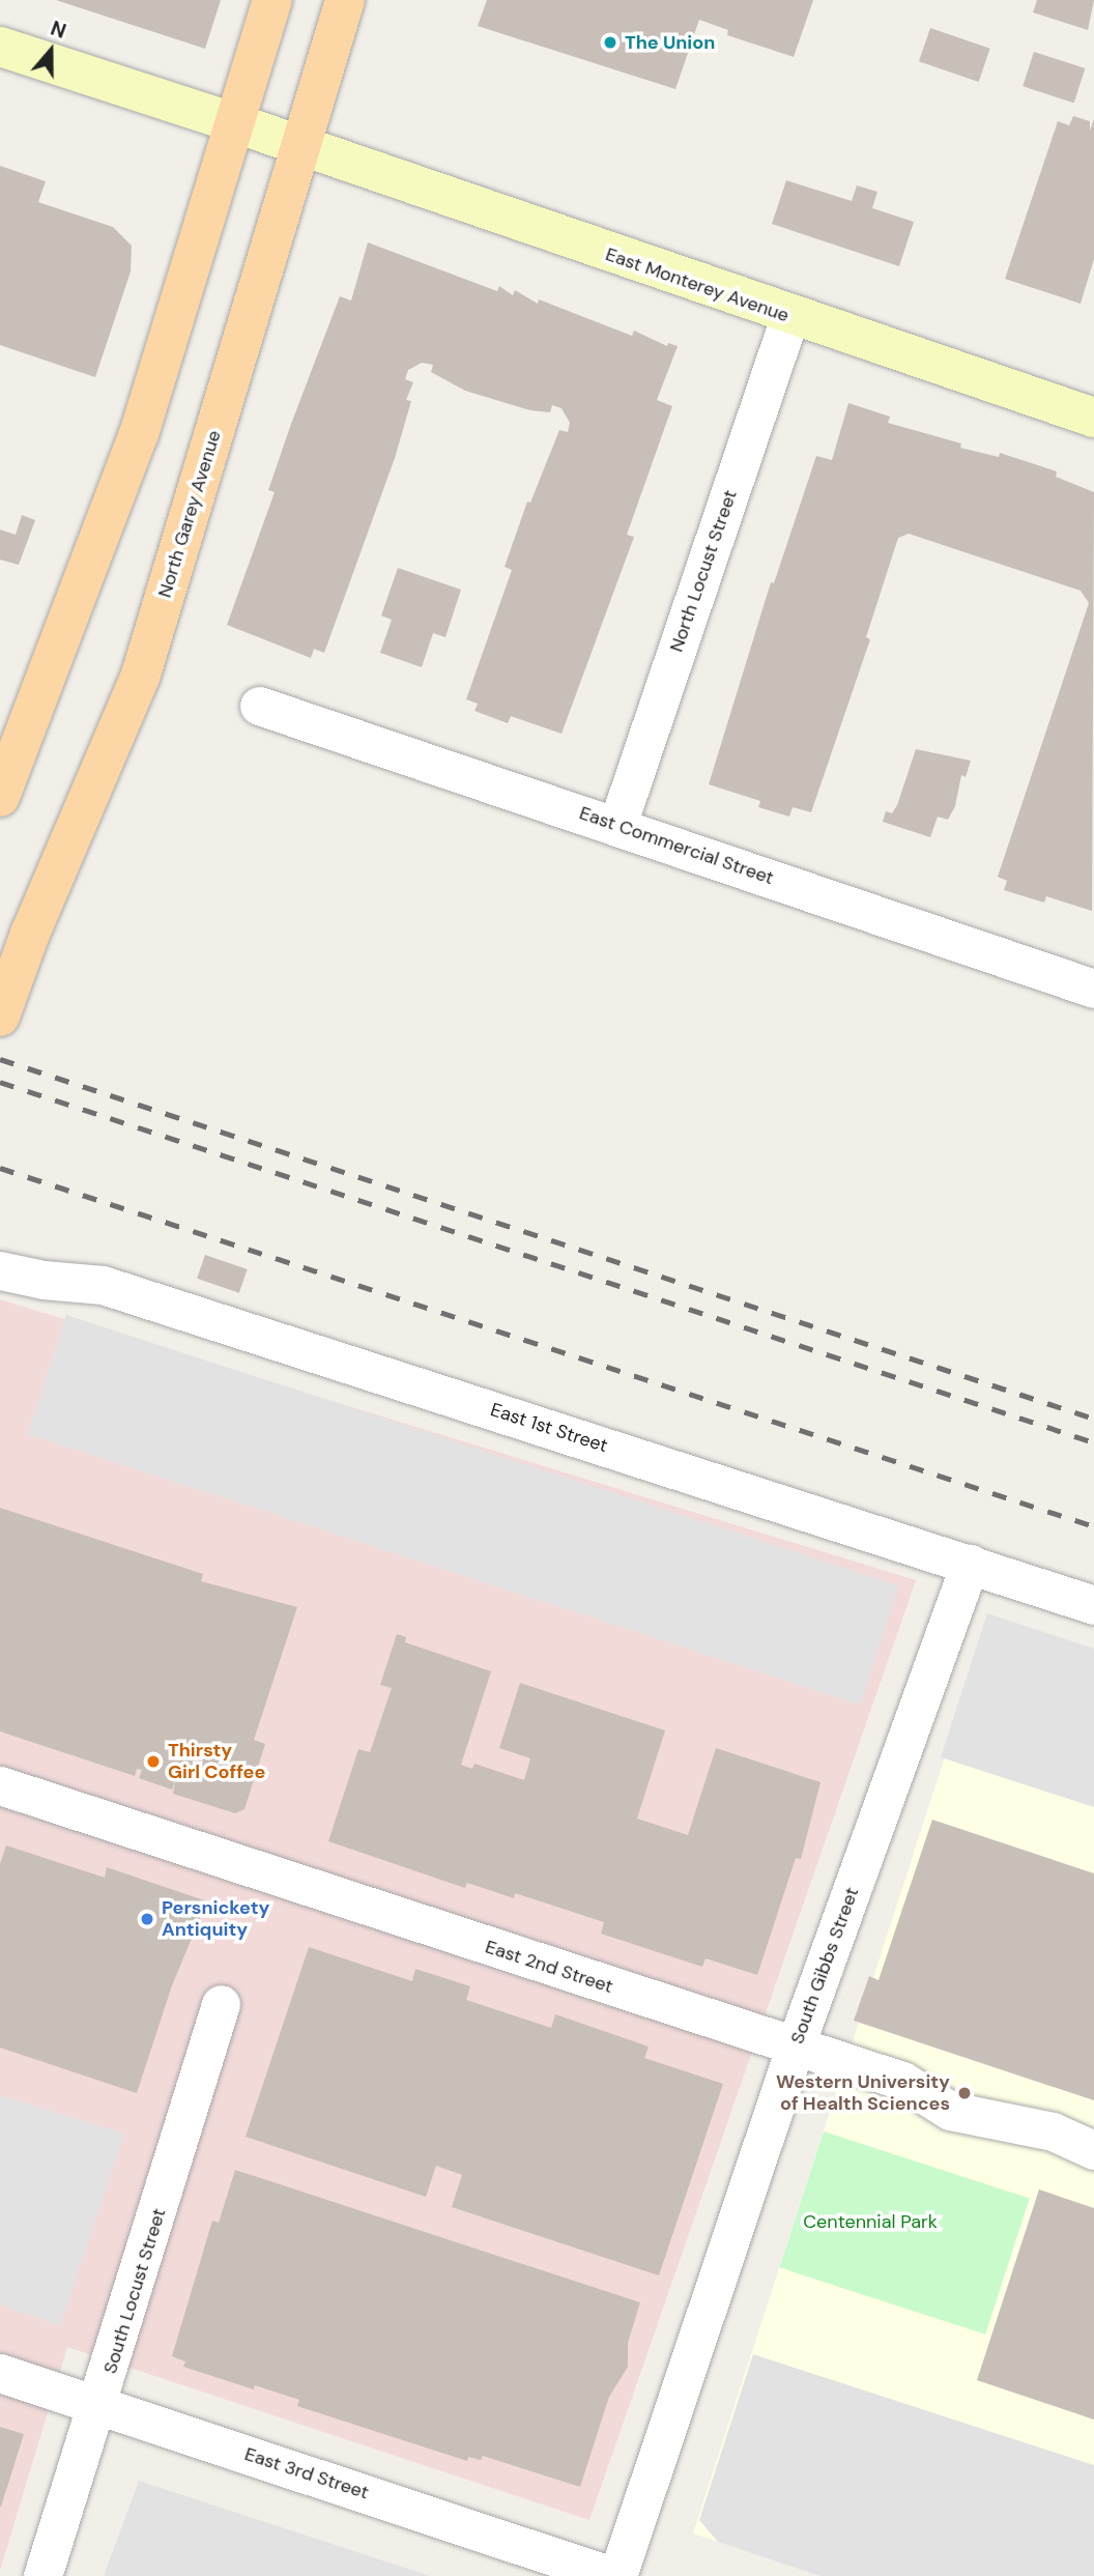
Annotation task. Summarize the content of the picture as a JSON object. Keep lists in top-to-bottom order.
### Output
{
  "streets": {
    "main road": ["North Garey Avenue"],
    "street": [
      "East Monterey Avenue",
      "North Locust Street",
      "East Commercial Street",
      "East 1st Street",
      "South Gibbs Street",
      "East 2nd Street",
      "South Locust Street",
      "East 3rd Street"
    ]
  },
  "crossings": [
    ["East Monterey Avenue", "North Garey Avenue"],
    ["East Monterey Avenue", "North Locust Street"],
    ["North Locust Street", "East Commercial Street"],
    ["East 1st Street", "South Gibbs Street"],
    ["South Gibbs Street", "East 2nd Street"],
    ["South Gibbs Street", "East 3rd Street"],
    ["South Locust Street", "East 3rd Street"]
  ],
  "parks": ["Centennial Park"],
  "places": [
    "The Union",
    "Thirsty Girl Coffee",
    "Persnickety Antiquity",
    "Western University of Health Sciences"
  ],
  "north": "top"
}
